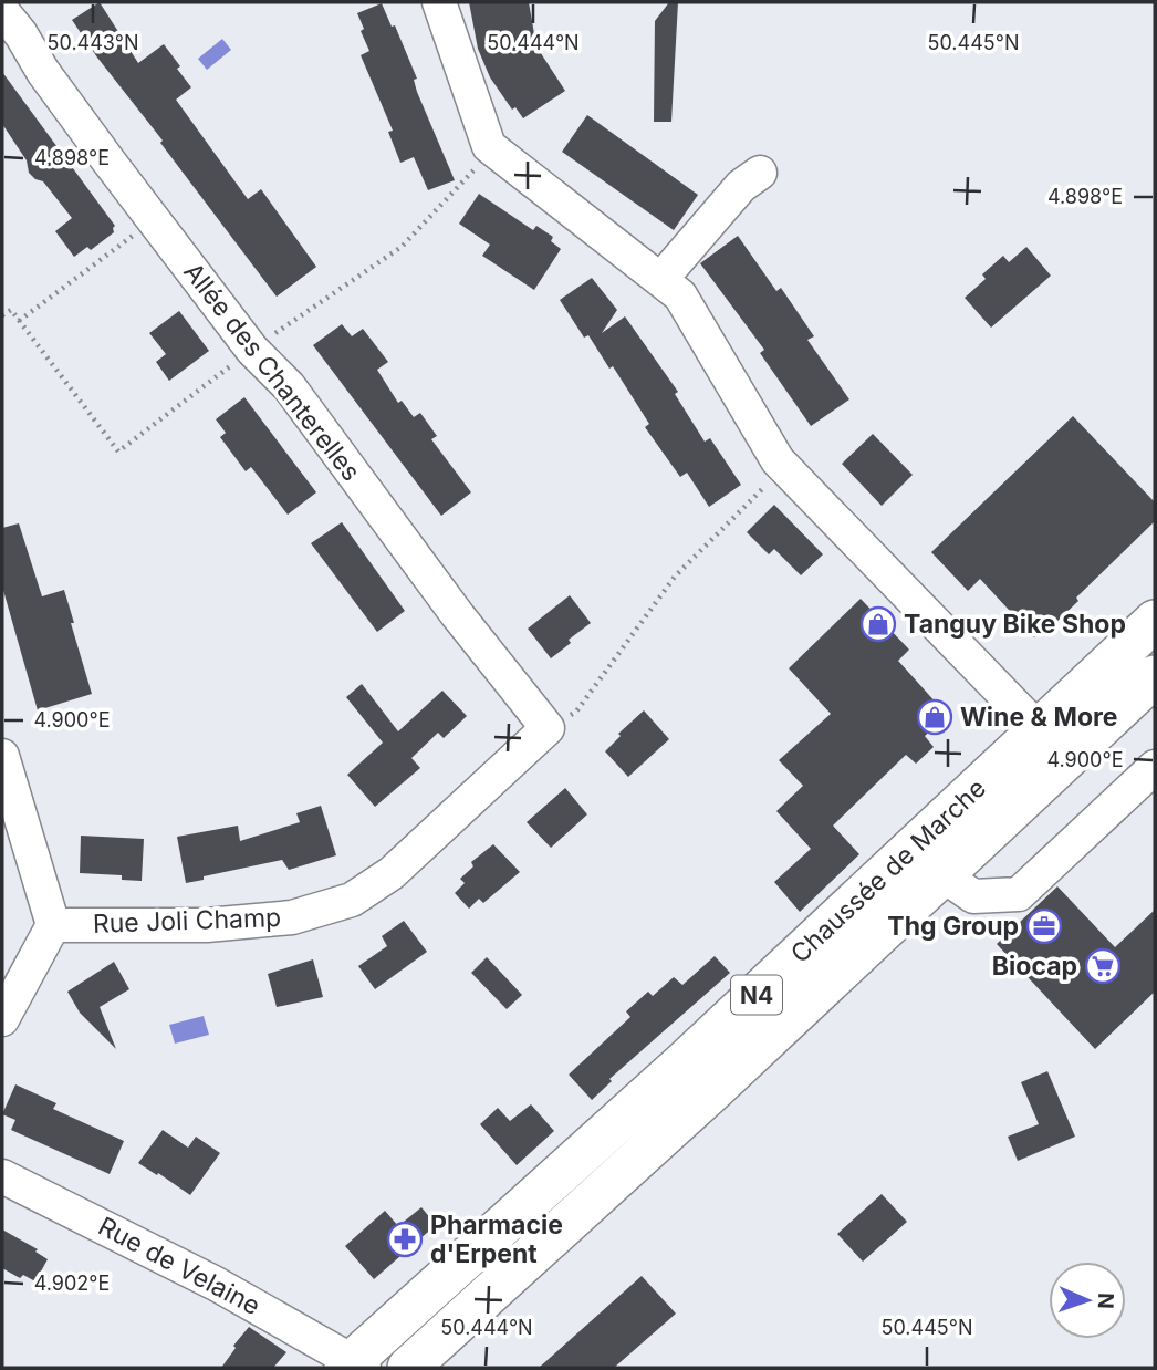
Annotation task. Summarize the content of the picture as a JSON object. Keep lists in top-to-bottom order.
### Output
{
  "streets": {
    "main road": ["Chaussée de Marche", "N4"],
    "street": ["Allée des Chanterelles", "Rue Joli Champ", "Rue de Velaine"]
  },
  "crossings": [
    ["Allée des Chanterelles", "Rue Joli Champ"],
    ["Chaussée de Marche", "Rue de Velaine"]
  ],
  "places": {
    "shop": ["Tanguy Bike Shop", "Wine & More"],
    "office": ["Thg Group"],
    "supermarket": ["Biocap"],
    "pharmacy": ["Pharmacie d'Erpent"]
  },
  "north": "right",
  "coordinates": [
    "50.443°N",
    "50.444°N",
    "50.445°N",
    "4.898°E",
    "4.900°E",
    "4.902°E"
  ]
}
